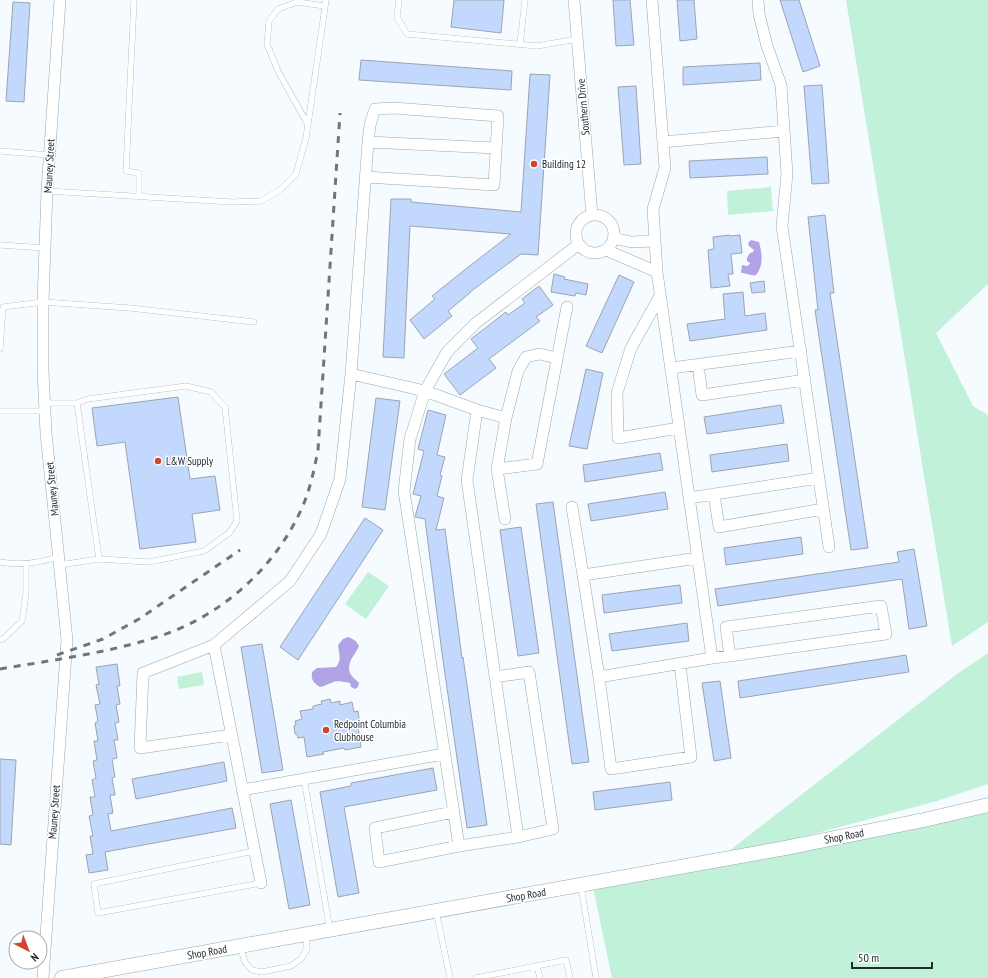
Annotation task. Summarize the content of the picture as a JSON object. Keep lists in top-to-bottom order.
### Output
{
  "streets": {
    "street": ["Southern Drive", "Mauney Street", "Shop Road"]
  },
  "places": ["Building 12", "L&W Supply", "Redpoint Columbia Clubhouse"],
  "scale_bar": "50 m",
  "north": "bottom right"
}
